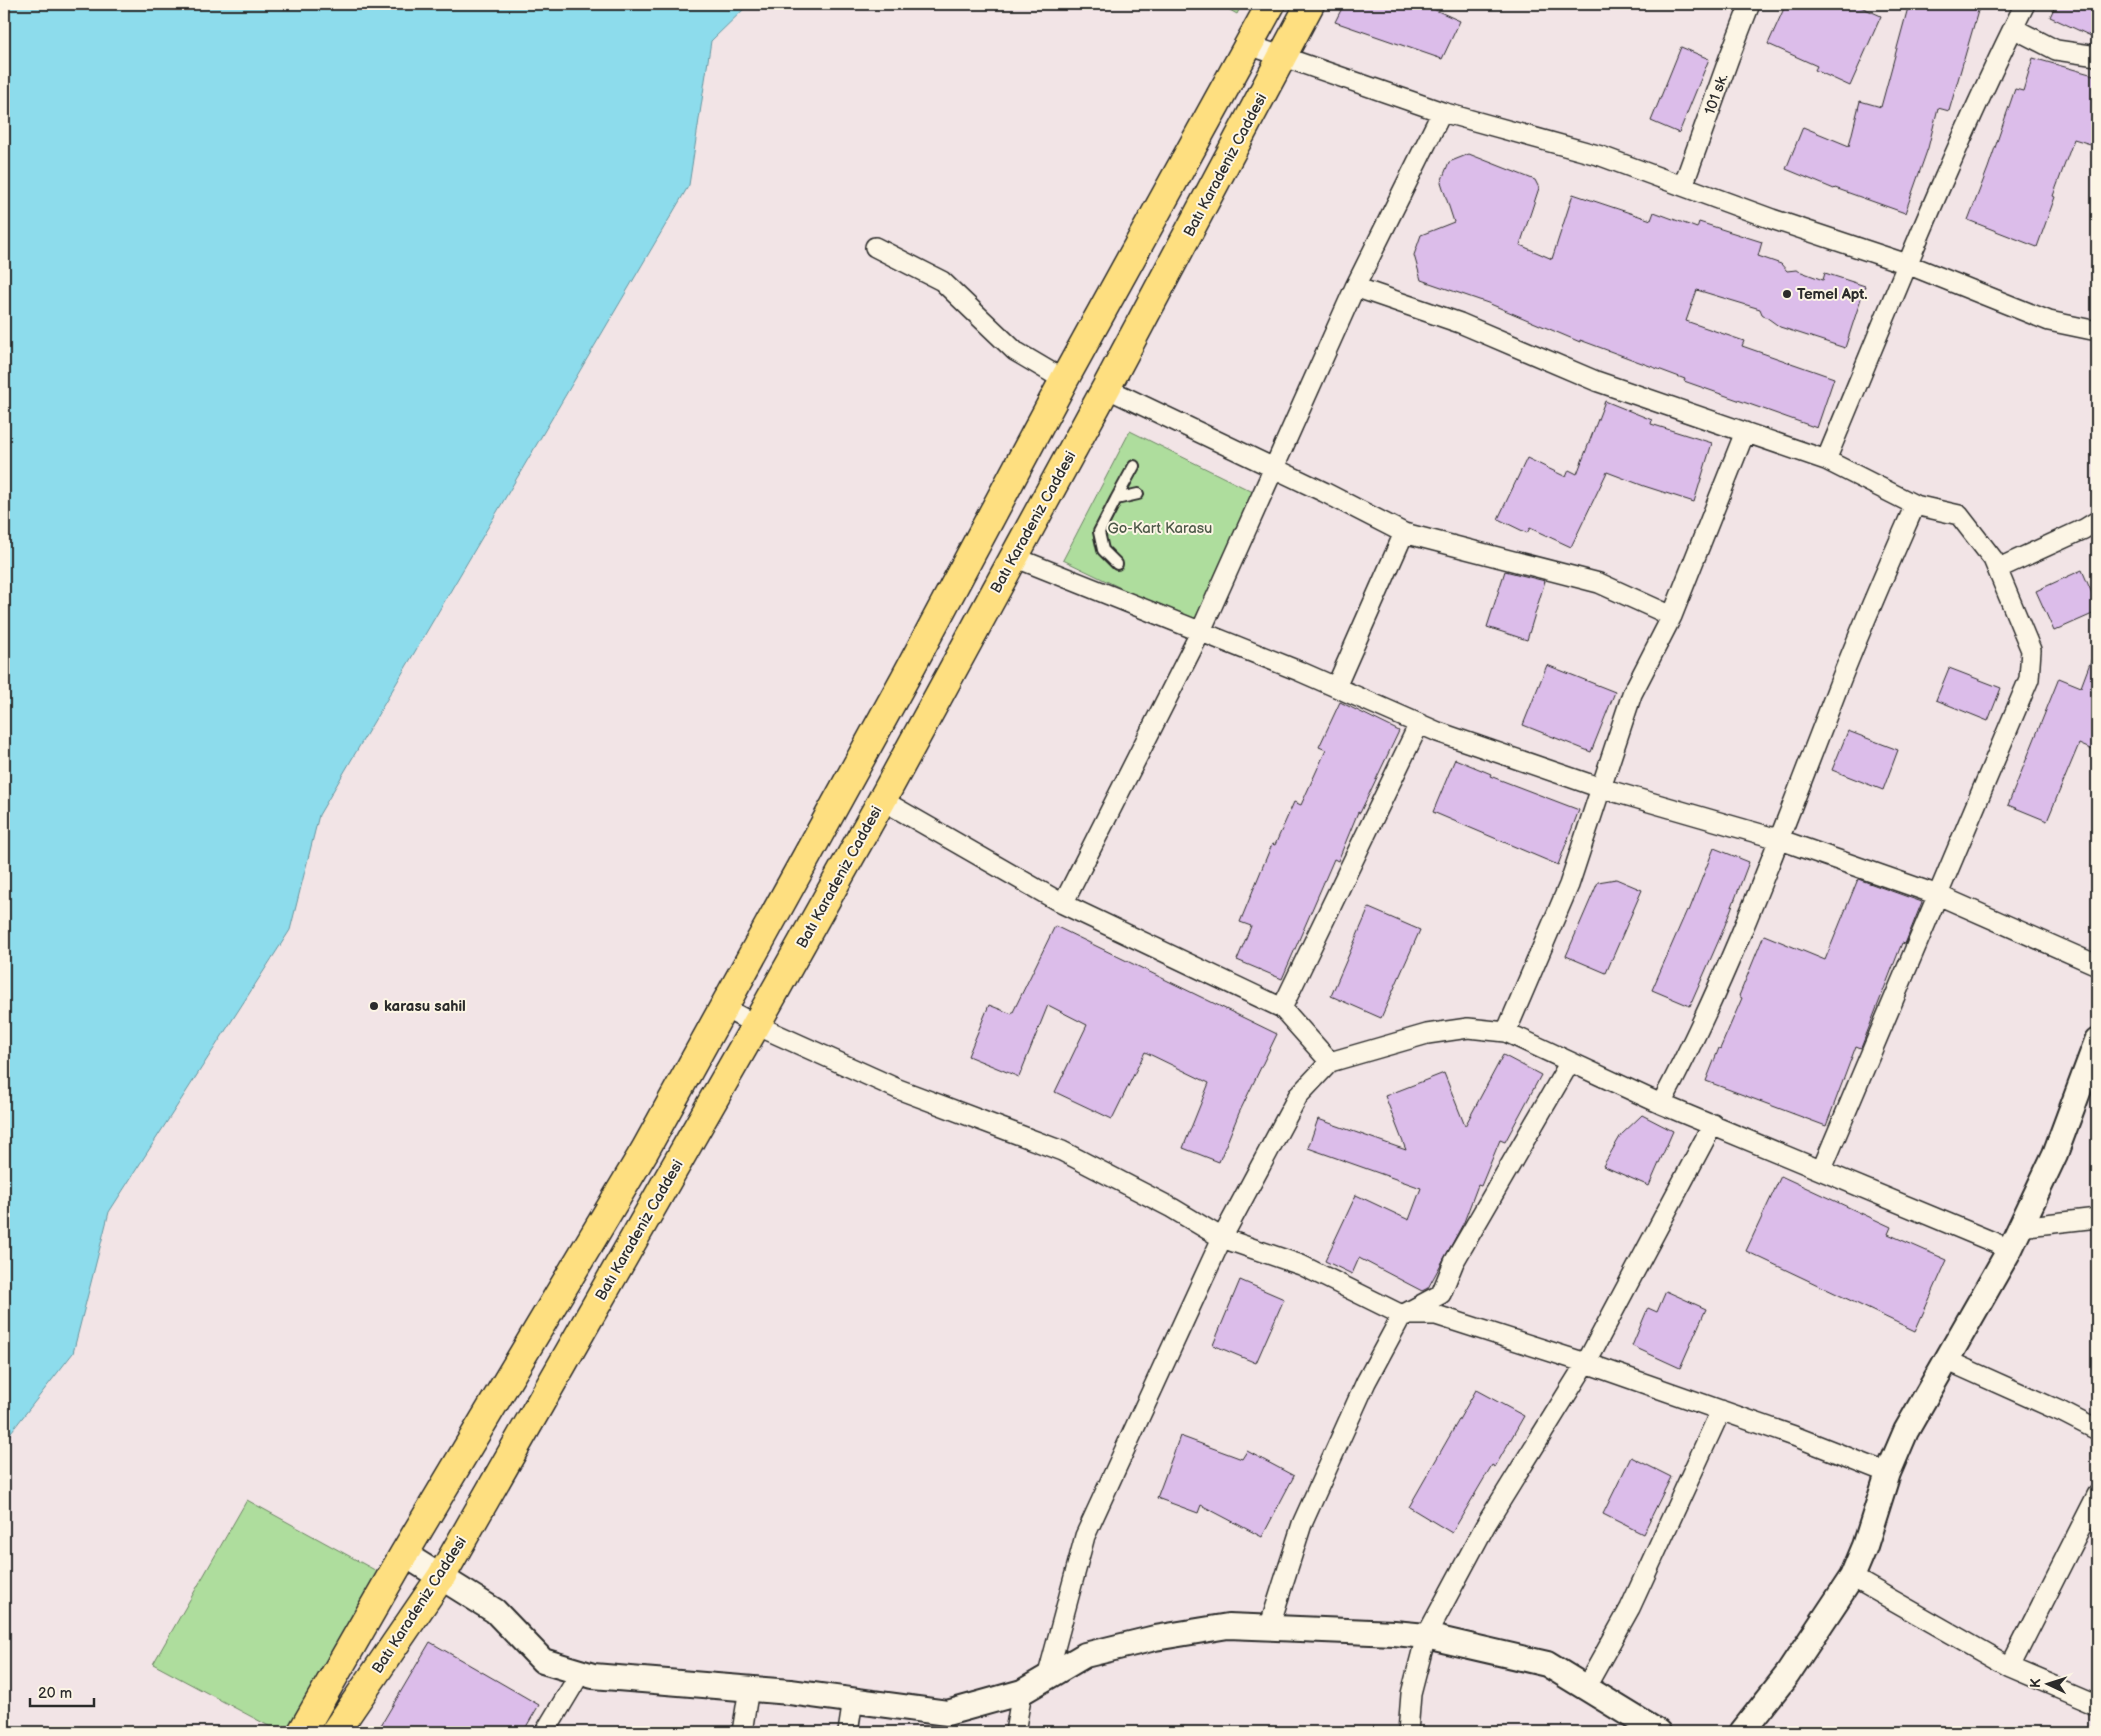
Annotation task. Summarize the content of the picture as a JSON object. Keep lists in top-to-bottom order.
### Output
{
  "streets": {
    "main road": ["Batı Karadeniz Caddesi"],
    "street": ["101 sk."]
  },
  "parks": ["Go-Kart Karasu"],
  "places": ["Temel Apt.", "karasu sahil"],
  "scale_bar": "20 m",
  "north": "left"
}
